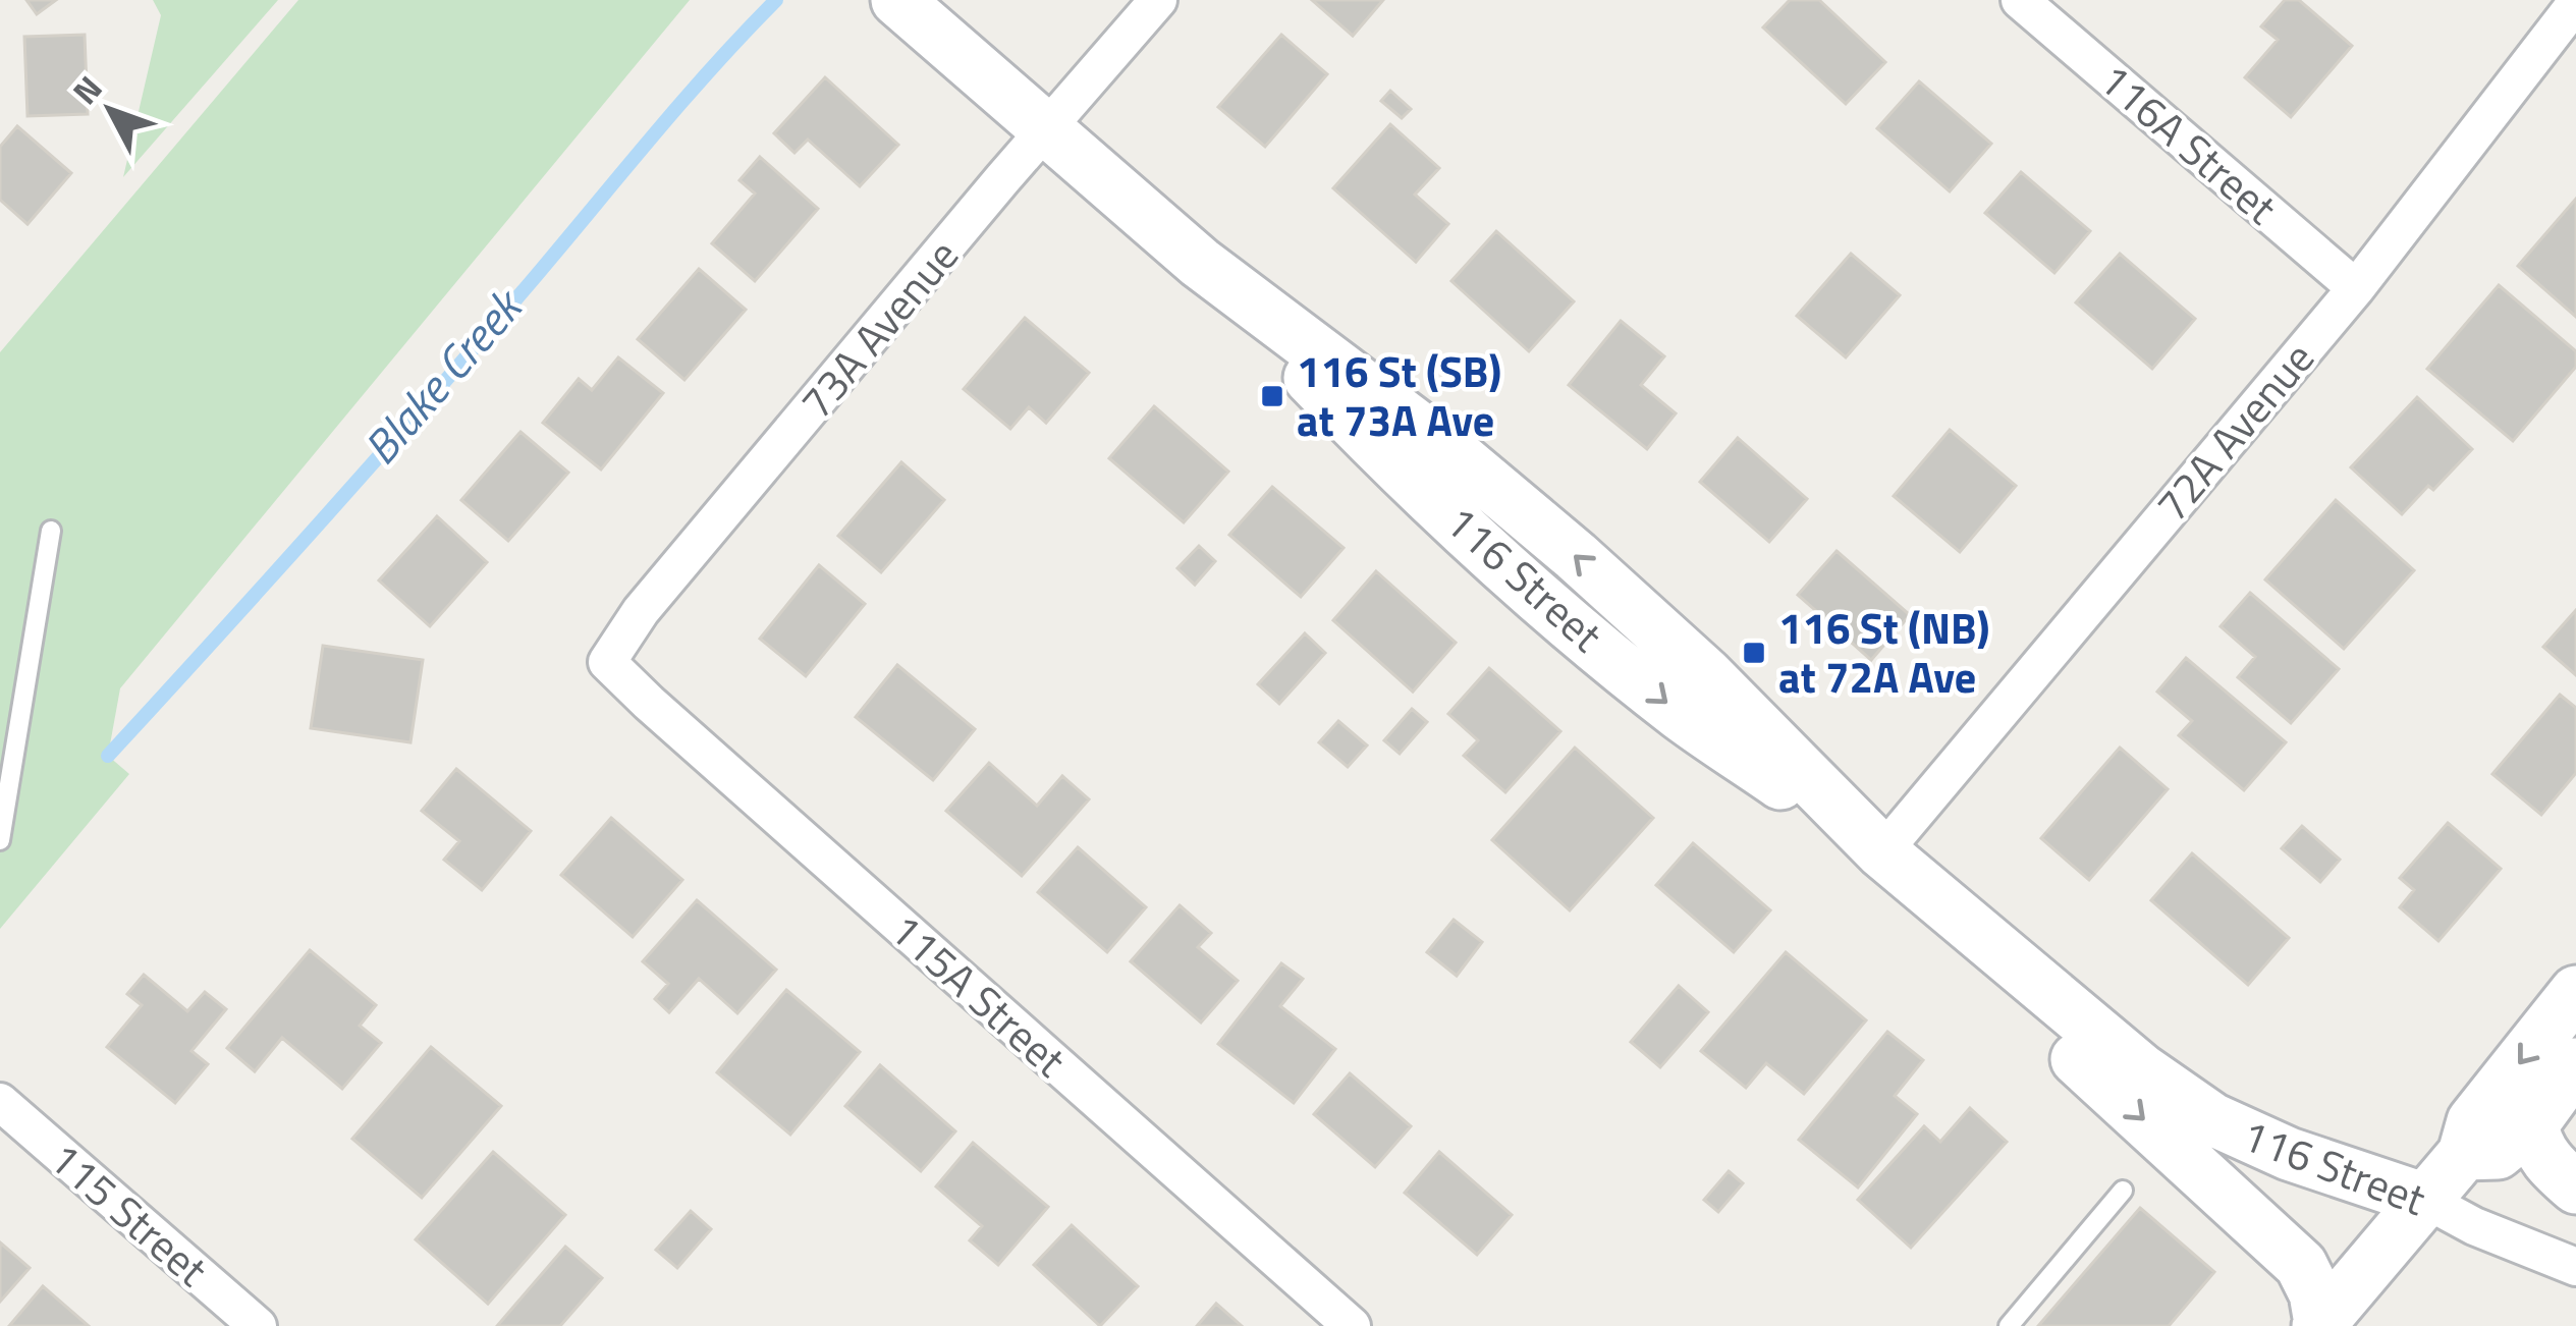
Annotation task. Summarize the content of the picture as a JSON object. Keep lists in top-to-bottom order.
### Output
{
  "streets": {
    "street": [
      "116A Street",
      "73A Avenue",
      "72A Avenue",
      "116 Street",
      "115A Street",
      "115 Street"
    ]
  },
  "crossings": [
    ["116A Street", "72A Avenue"],
    ["73A Avenue", "116 Street"],
    ["73A Avenue", "115A Street"],
    ["72A Avenue", "116 Street"]
  ],
  "water": ["Blake Creek"],
  "places": {
    "transit": ["116 St (SB) at 73A Ave", "116 St (NB) at 72A Ave"]
  },
  "north": "top left"
}
